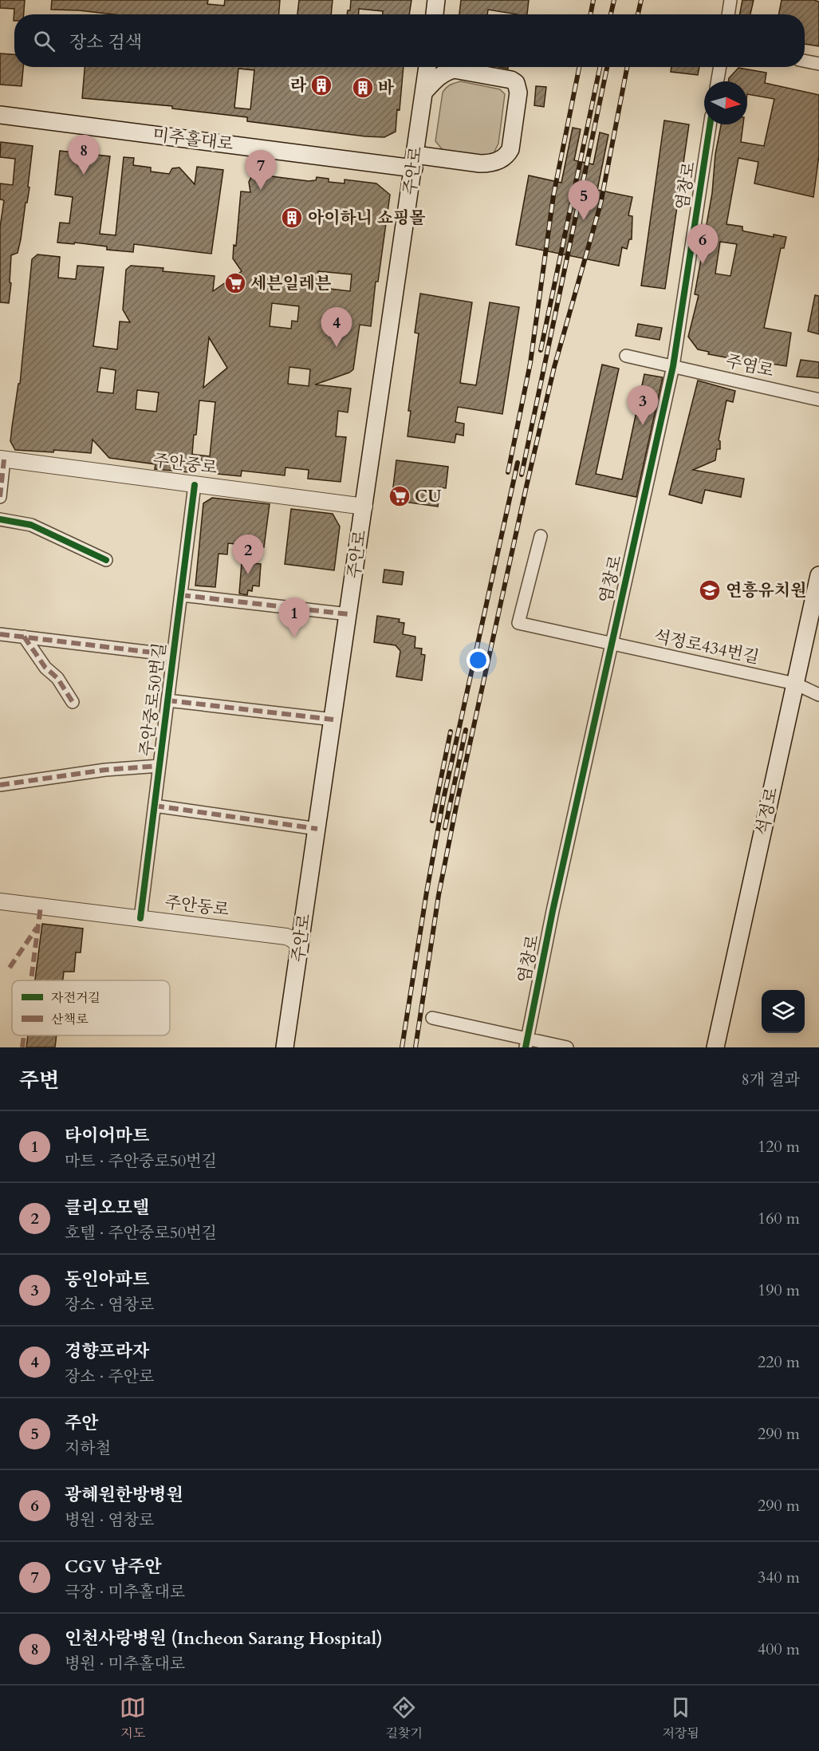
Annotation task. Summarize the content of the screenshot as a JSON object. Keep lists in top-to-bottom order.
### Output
{
  "streets": {
    "main road": ["미추홀대로", "주안로", "석정로"],
    "street": [
      "염창로",
      "주염로",
      "주안중로",
      "석정로434번길",
      "주안중로50번길",
      "주안동로"
    ]
  },
  "crossings": [
    ["미추홀대로", "주안로"],
    ["주안로", "주안중로"],
    ["주안로", "주안중로50번길"],
    ["주안로", "주안동로"],
    ["염창로", "주염로"],
    ["염창로", "석정로434번길"],
    ["주안중로", "주안중로50번길"],
    ["석정로434번길", "석정로"],
    ["주안중로50번길", "주안동로"]
  ],
  "places": {
    "building": ["라", "바", "아이하니 쇼핑몰"],
    "supermarket": ["세븐일레븐", "CU"],
    "school or university": ["연흥유치원"]
  },
  "legend": ["자전거길", "산책로"],
  "north": "right",
  "page": {
    "search": "장소 검색",
    "pins": [
      "8",
      "7",
      "5",
      "6",
      "4",
      "3",
      "2",
      "1"
    ],
    "heading": ["주변", "8개 결과"],
    "list": [
      {
        "mark": "1",
        "name": "타이어마트",
        "note": "마트 · 주안중로50번길",
        "value": "120 m"
      },
      {
        "mark": "2",
        "name": "클리오모텔",
        "note": "호텔 · 주안중로50번길",
        "value": "160 m"
      },
      {
        "mark": "3",
        "name": "동인아파트",
        "note": "장소 · 염창로",
        "value": "190 m"
      },
      {
        "mark": "4",
        "name": "경향프라자",
        "note": "장소 · 주안로",
        "value": "220 m"
      },
      {
        "mark": "5",
        "name": "주안",
        "note": "지하철",
        "value": "290 m"
      },
      {
        "mark": "6",
        "name": "광혜원한방병원",
        "note": "병원 · 염창로",
        "value": "290 m"
      },
      {
        "mark": "7",
        "name": "CGV 남주안",
        "note": "극장 · 미추홀대로",
        "value": "340 m"
      },
      {
        "mark": "8",
        "name": "인천사랑병원 (Incheon Sarang Hospital)",
        "note": "병원 · 미추홀대로",
        "value": "400 m"
      }
    ],
    "nav": ["지도", "길찾기", "저장됨"]
  }
}
